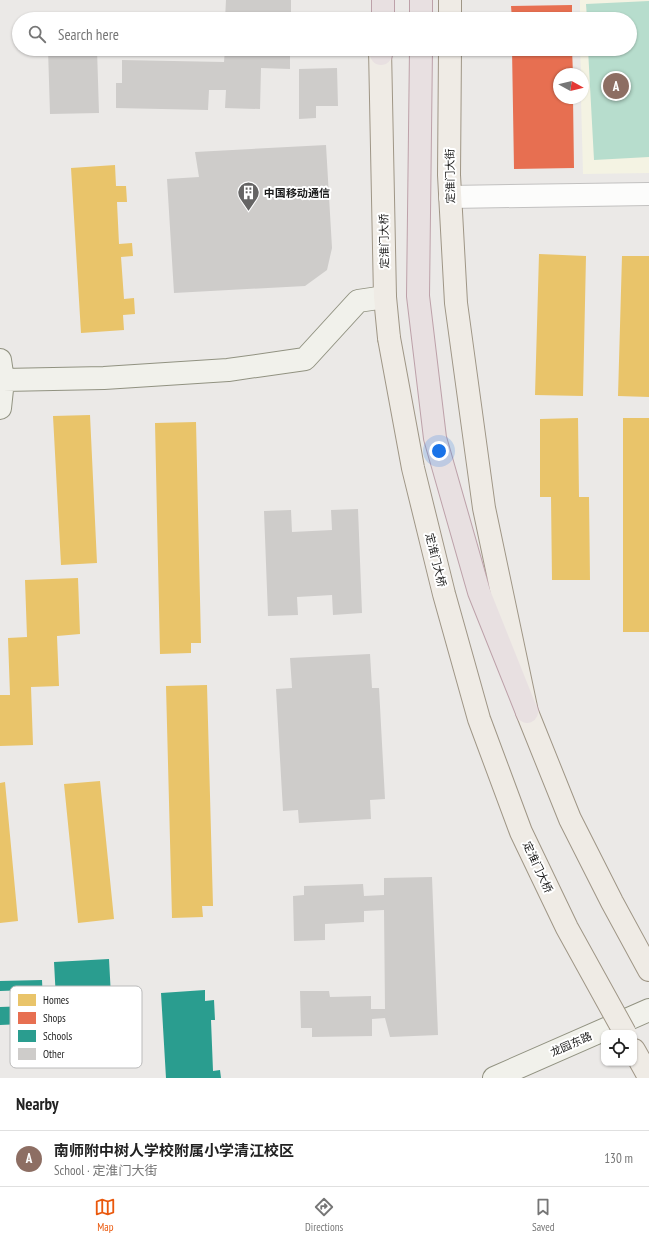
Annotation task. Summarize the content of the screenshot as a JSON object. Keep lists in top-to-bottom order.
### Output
{
  "streets": {
    "main road": ["定淮门大街", "定淮门大桥"],
    "street": ["龙园东路"]
  },
  "places": {
    "building": ["中国移动通信"]
  },
  "legend": [
    "Homes",
    "Shops",
    "Schools",
    "Other"
  ],
  "north": "right",
  "page": {
    "search": "Search here",
    "pins": "A",
    "heading": "Nearby",
    "list": [
      {
        "mark": "A",
        "name": "南师附中树人学校附属小学清江校区",
        "note": "School · 定淮门大街",
        "value": "130 m"
      }
    ],
    "nav": ["Map", "Directions", "Saved"]
  }
}
